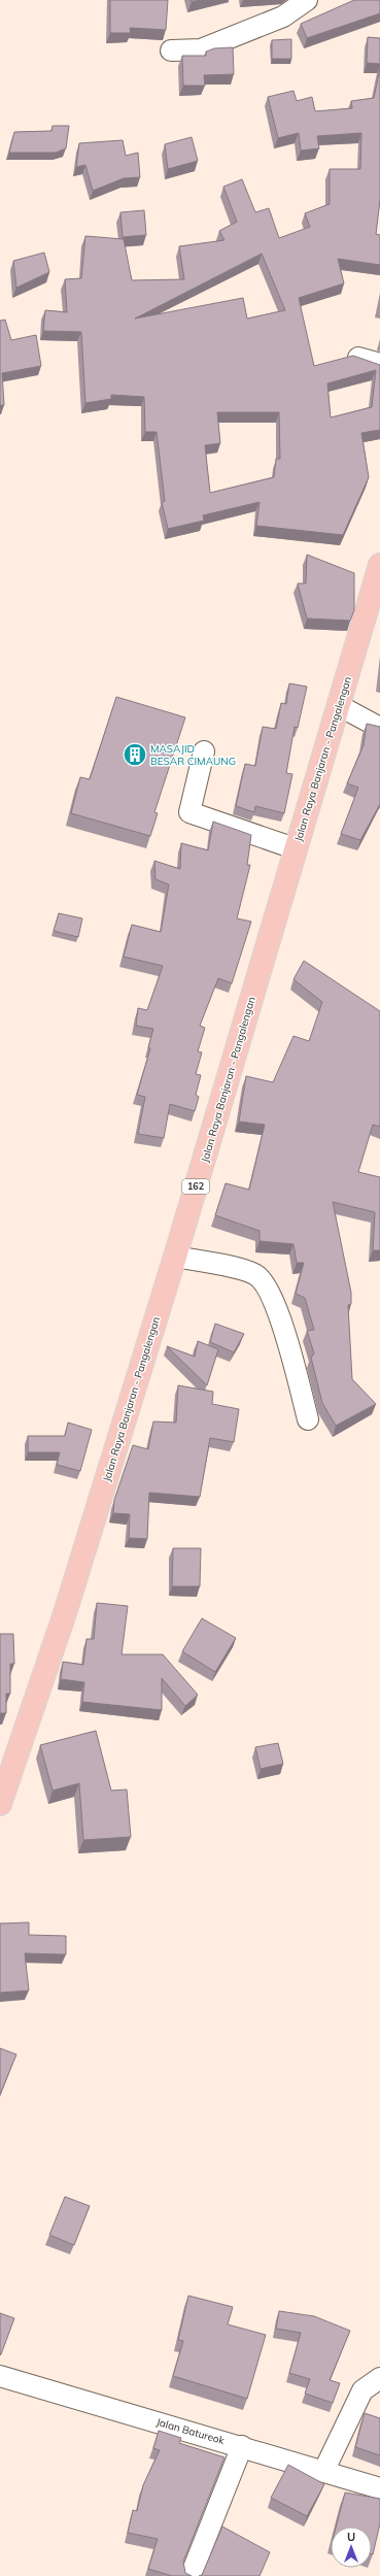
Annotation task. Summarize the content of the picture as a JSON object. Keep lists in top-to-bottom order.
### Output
{
  "streets": {
    "main road": ["Jalan Raya Banjaran - Pangalengan", "162"],
    "street": ["Jalan Batureok"]
  },
  "places": {
    "building": ["MASAJID BESAR CIMAUNG"]
  },
  "north": "top"
}
